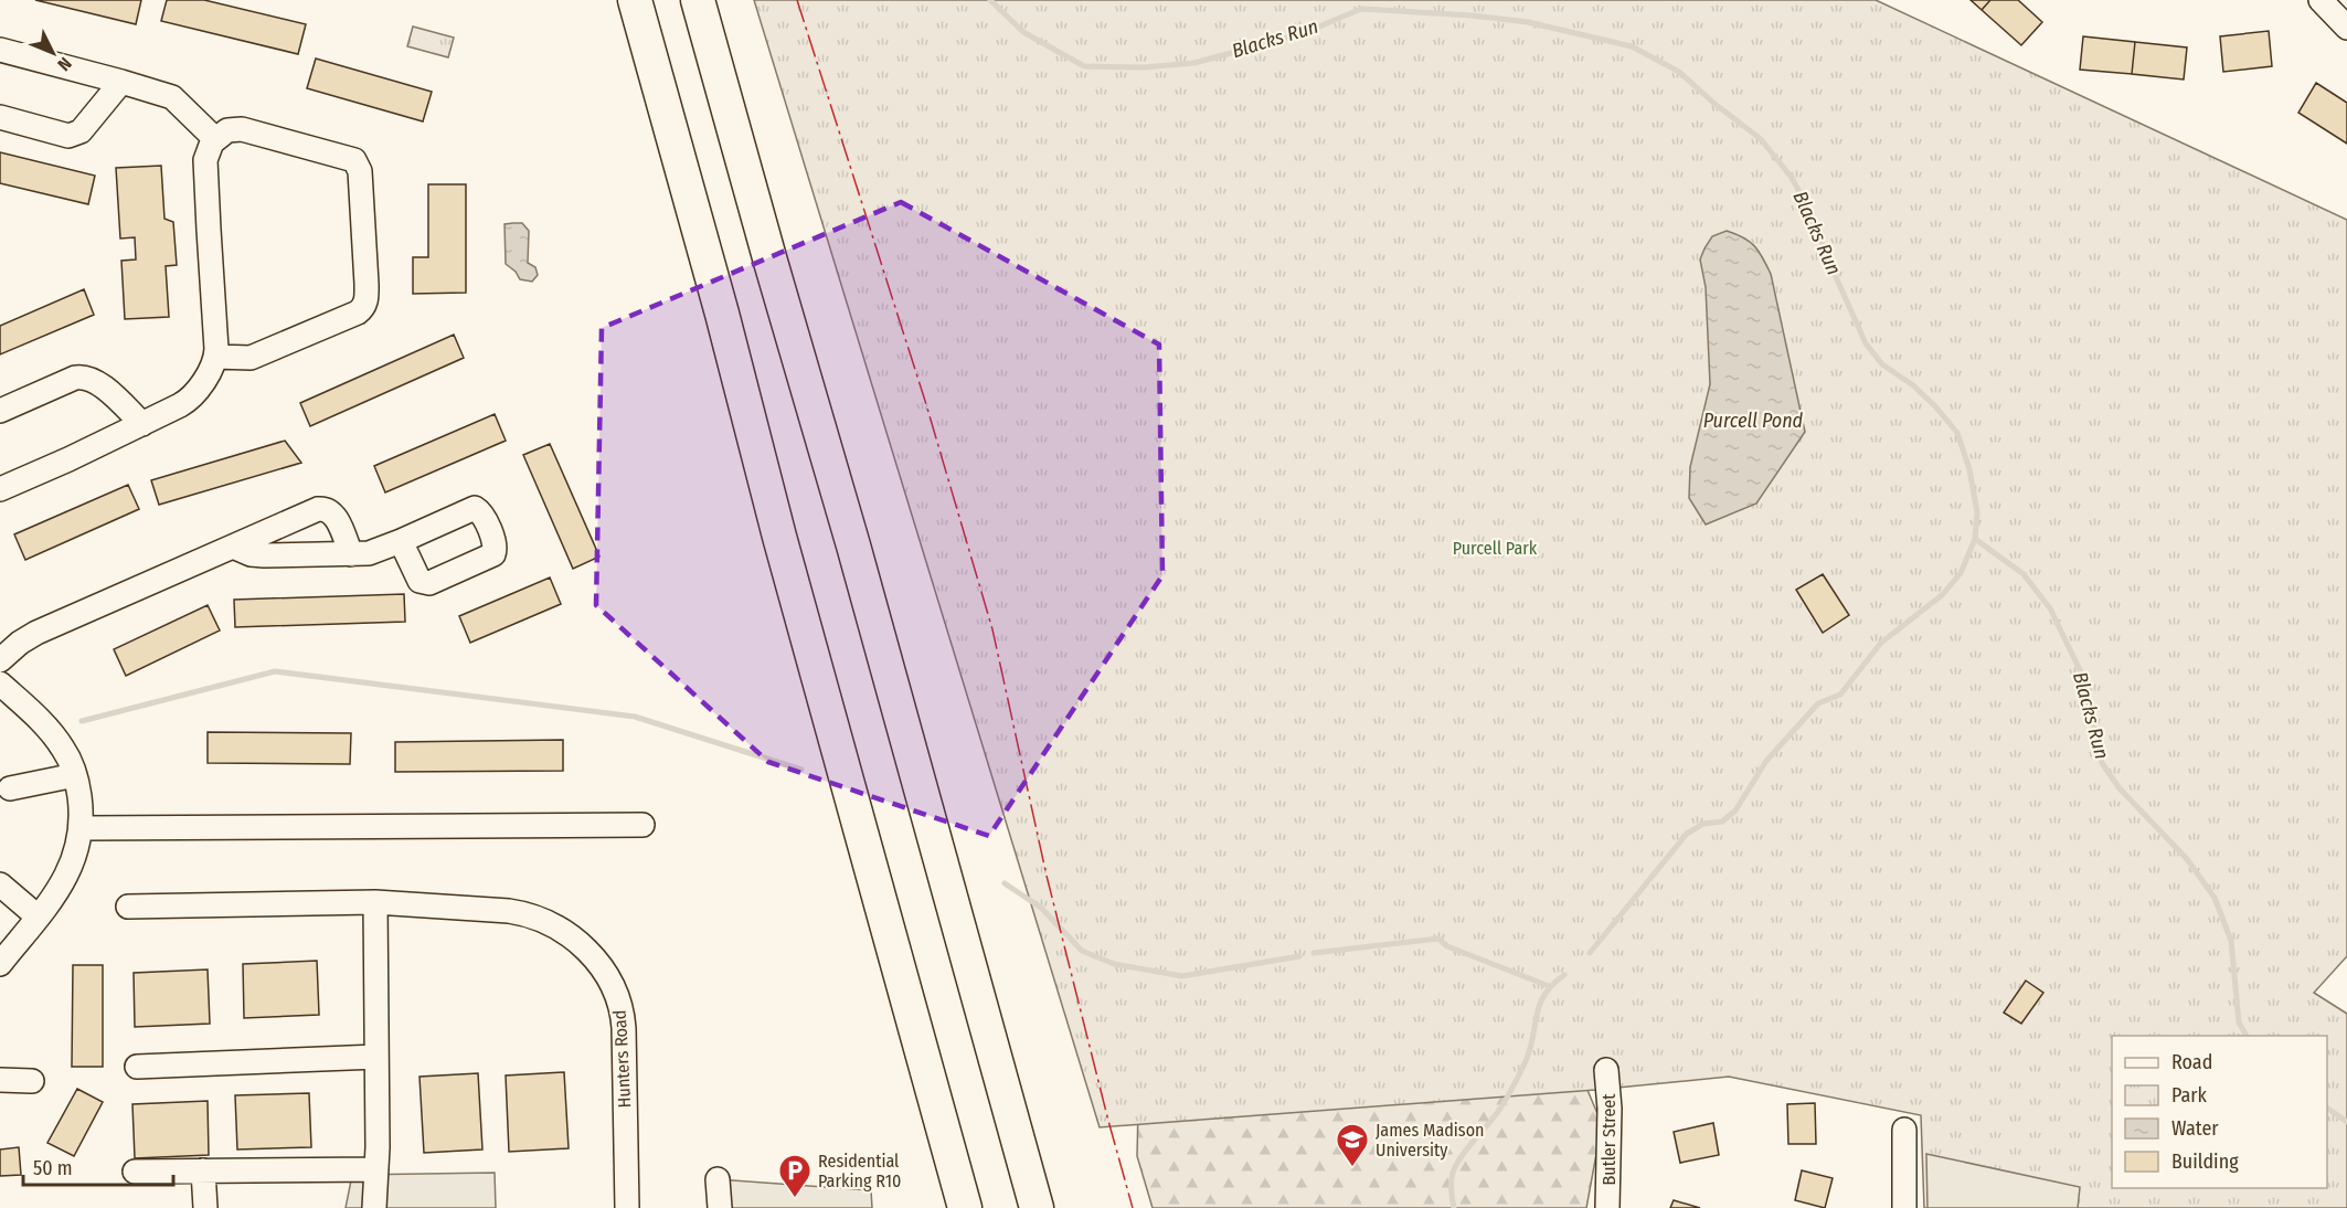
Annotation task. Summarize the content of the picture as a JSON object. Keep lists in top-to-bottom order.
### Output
{
  "streets": {
    "street": ["Hunters Road", "Butler Street"]
  },
  "water": ["Blacks Run", "Purcell Pond"],
  "parks": ["Purcell Park"],
  "places": {
    "school or university": ["James Madison University"],
    "parking": ["Residential Parking R10"]
  },
  "legend": [
    "Road",
    "Park",
    "Water",
    "Building"
  ],
  "scale_bar": "50 m",
  "north": "bottom right"
}
